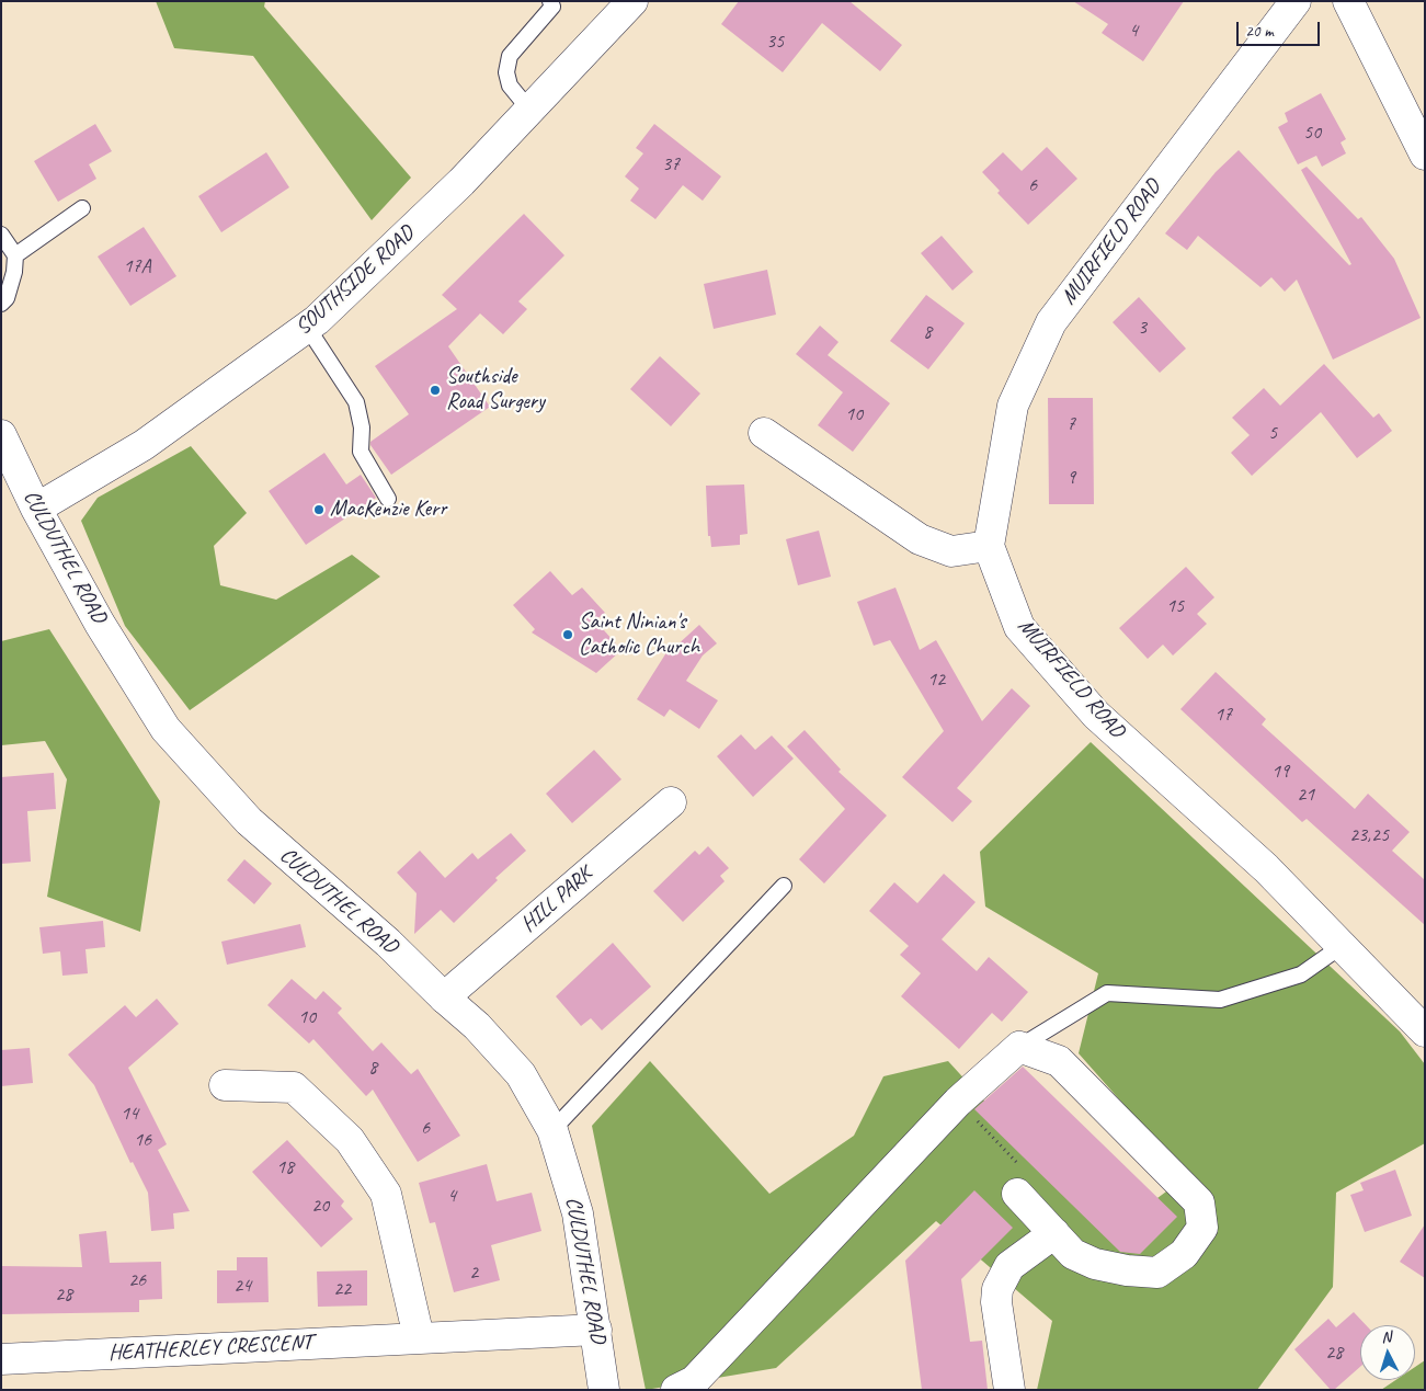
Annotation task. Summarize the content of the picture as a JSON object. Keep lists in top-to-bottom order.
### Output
{
  "streets": {
    "street": [
      "MUIRFIELD ROAD",
      "SOUTHSIDE ROAD",
      "CULDUTHEL ROAD",
      "HILL PARK",
      "HEATHERLEY CRESCENT"
    ]
  },
  "crossings": [
    ["SOUTHSIDE ROAD", "CULDUTHEL ROAD"],
    ["CULDUTHEL ROAD", "HILL PARK"],
    ["CULDUTHEL ROAD", "HEATHERLEY CRESCENT"]
  ],
  "places": ["Southside Road Surgery", "MacKenzie Kerr", "Saint Ninian's Catholic Church"],
  "house_numbers": [
    "4",
    "35",
    "50",
    "37",
    "6",
    "17A",
    "3",
    "8",
    "10",
    "7",
    "5",
    "9",
    "15",
    "12",
    "17",
    "19",
    "21",
    "23,25",
    "10",
    "8",
    "14",
    "6",
    "16",
    "18",
    "4",
    "20",
    "2",
    "26",
    "24",
    "22",
    "28",
    "28"
  ],
  "scale_bar": "20 m",
  "north": "top"
}
